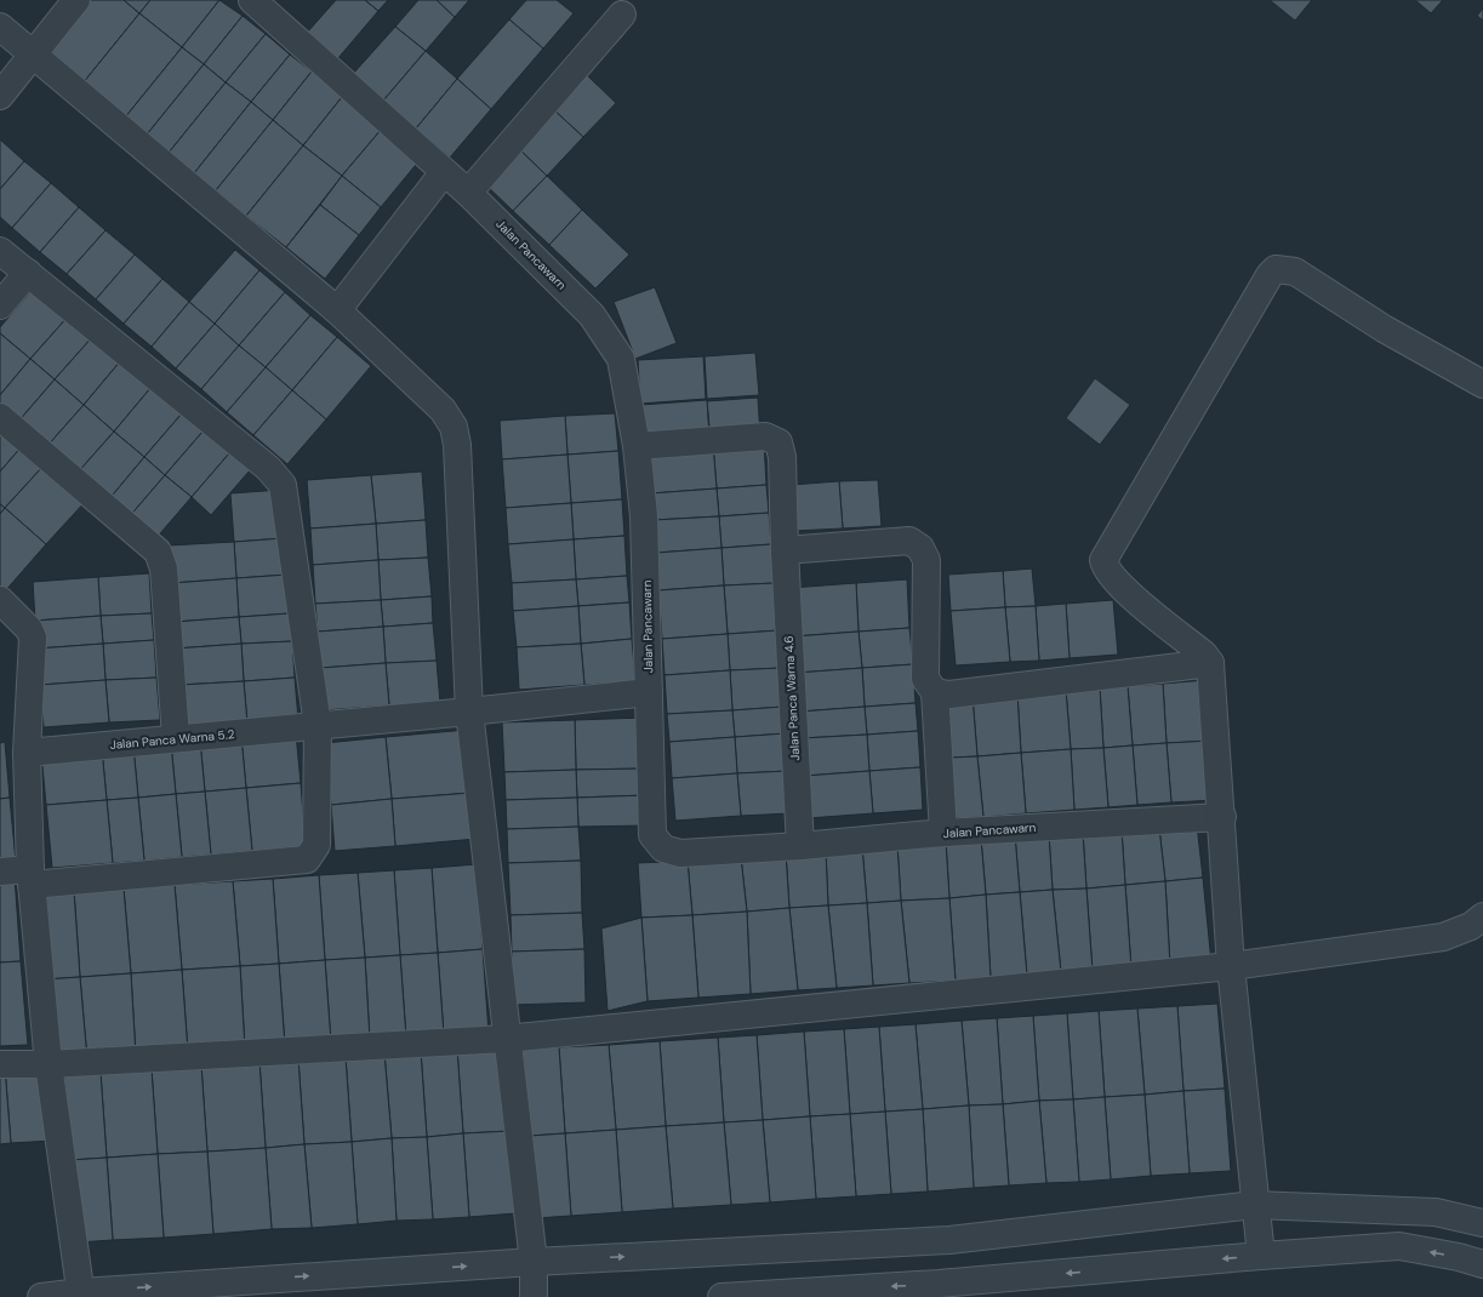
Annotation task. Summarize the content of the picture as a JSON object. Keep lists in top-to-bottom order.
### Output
{
  "streets": {
    "street": ["Jalan Pancawarn", "Jalan Panca Warna 4.6", "Jalan Panca Warna 5.2"]
  },
  "crossings": [
    ["Jalan Pancawarn", "Jalan Panca Warna 4.6"],
    ["Jalan Pancawarn", "Jalan Panca Warna 5.2"]
  ]
}
